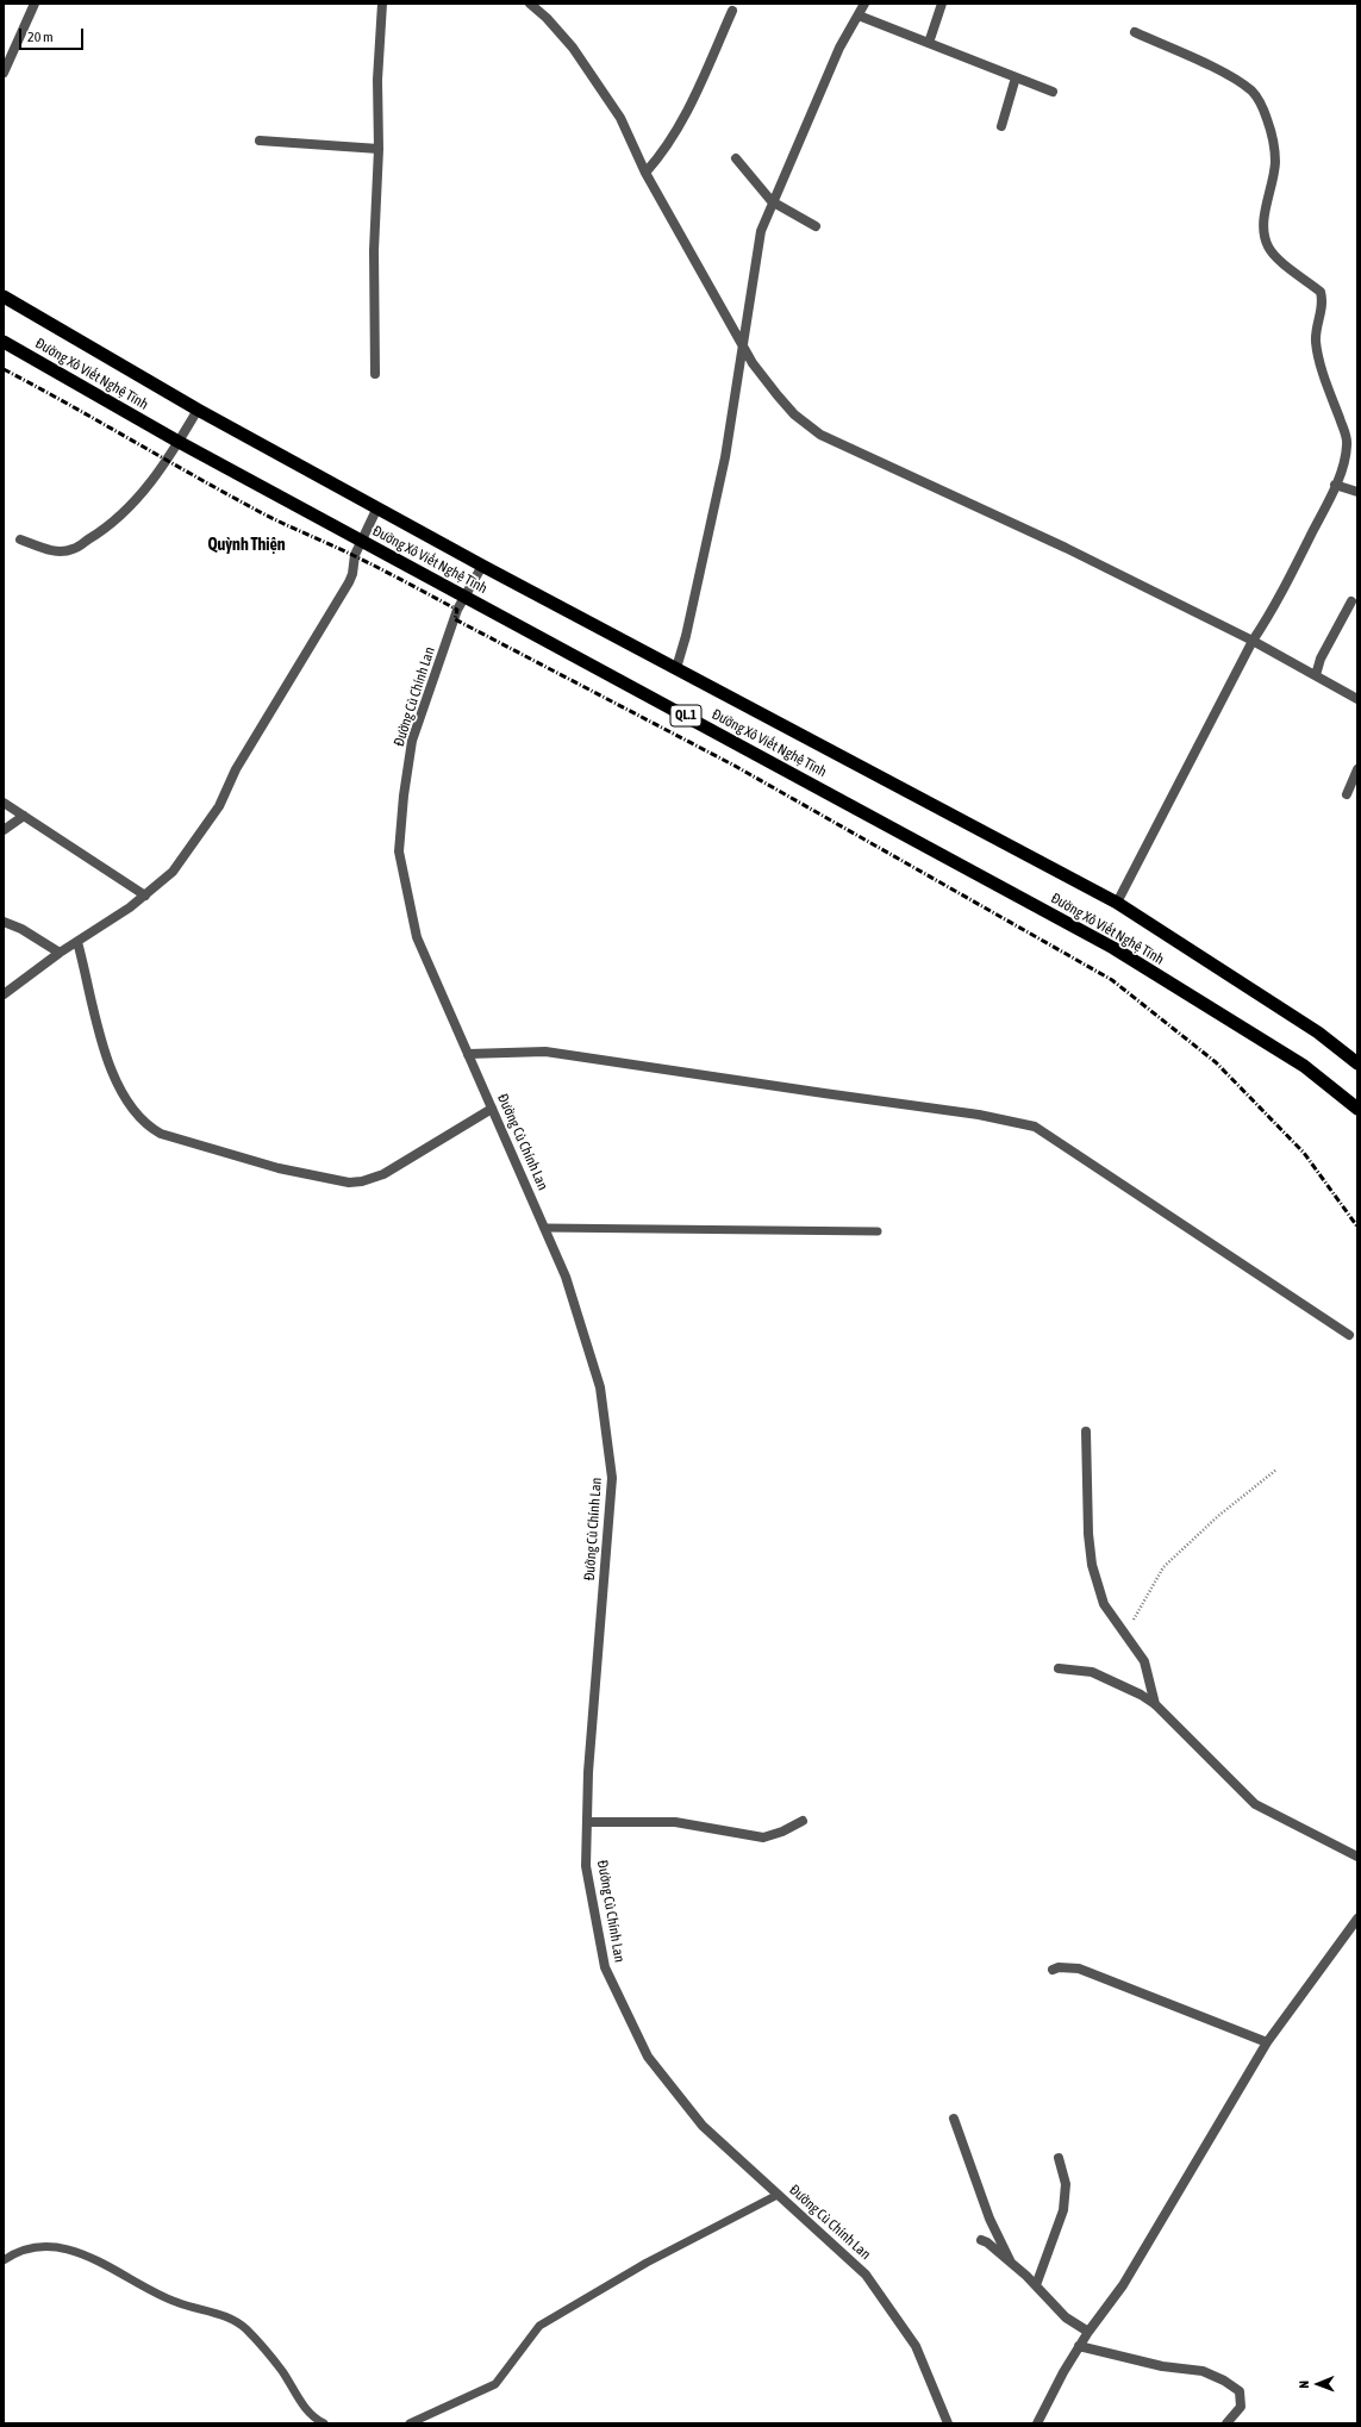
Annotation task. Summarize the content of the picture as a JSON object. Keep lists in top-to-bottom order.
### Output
{
  "streets": {
    "highway": ["Đường Xô Viết Nghệ Tĩnh", "QL.1"],
    "street": ["Đường Cù Chính Lan"]
  },
  "crossings": [
    ["Đường Xô Viết Nghệ Tĩnh", "Đường Cù Chính Lan"]
  ],
  "districts": ["Quỳnh Thiện"],
  "scale_bar": "20 m",
  "north": "left"
}
